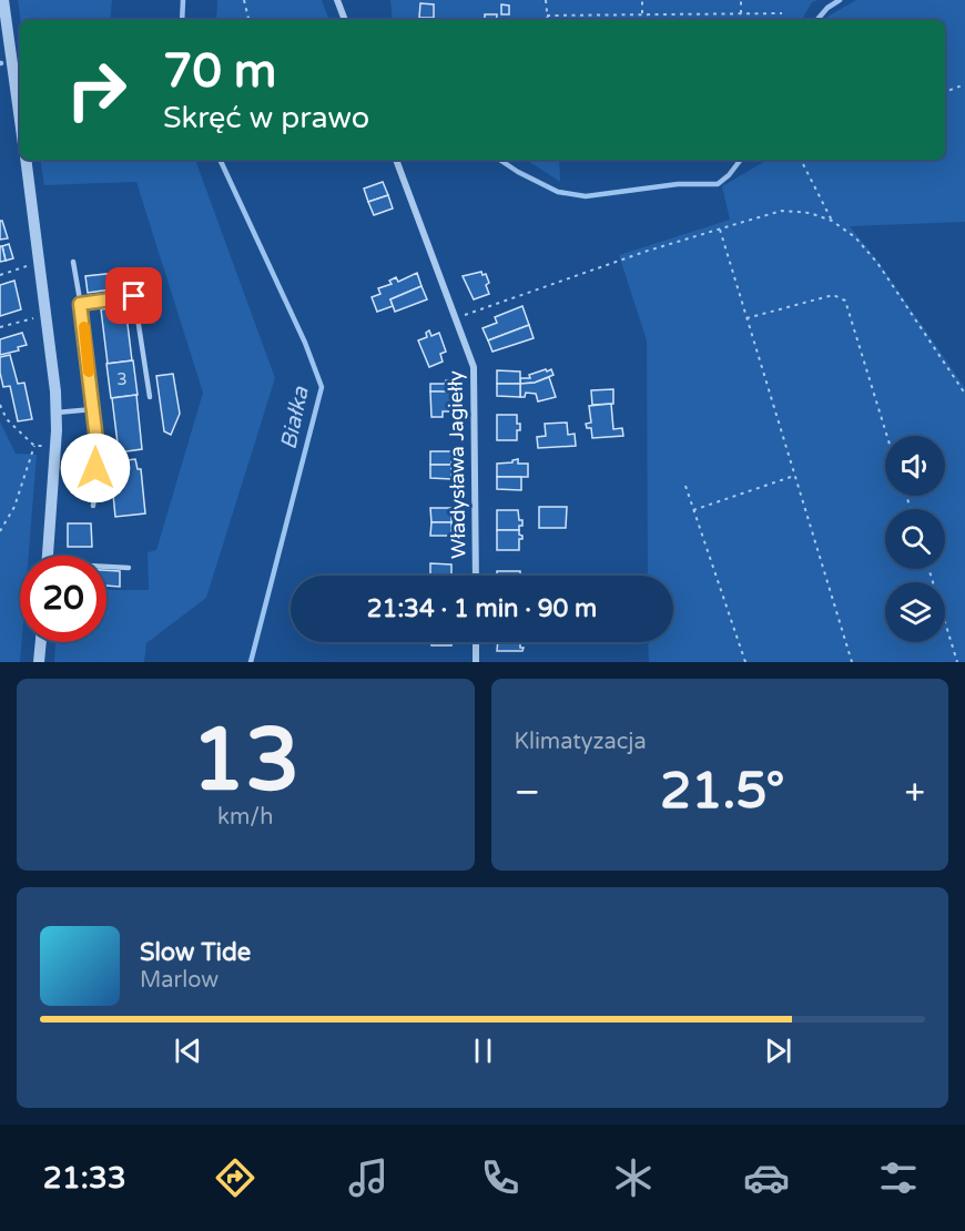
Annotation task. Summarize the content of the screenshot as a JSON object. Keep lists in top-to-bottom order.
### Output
{
  "streets": {
    "street": ["Władysława Jagiełły"]
  },
  "water": ["Białka"],
  "house_numbers": ["3"],
  "page": {
    "turn": ["70 m", "Skręć w prawo"],
    "limit": "20",
    "trip": "21:34 · 1 min · 90 m",
    "tile": [
      ["13", "km/h"],
      "Klimatyzacja"
    ],
    "heat": ["−", "21.5°", "+"],
    "song": ["Slow Tide", "Marlow"],
    "tabs": "21:33"
  }
}
